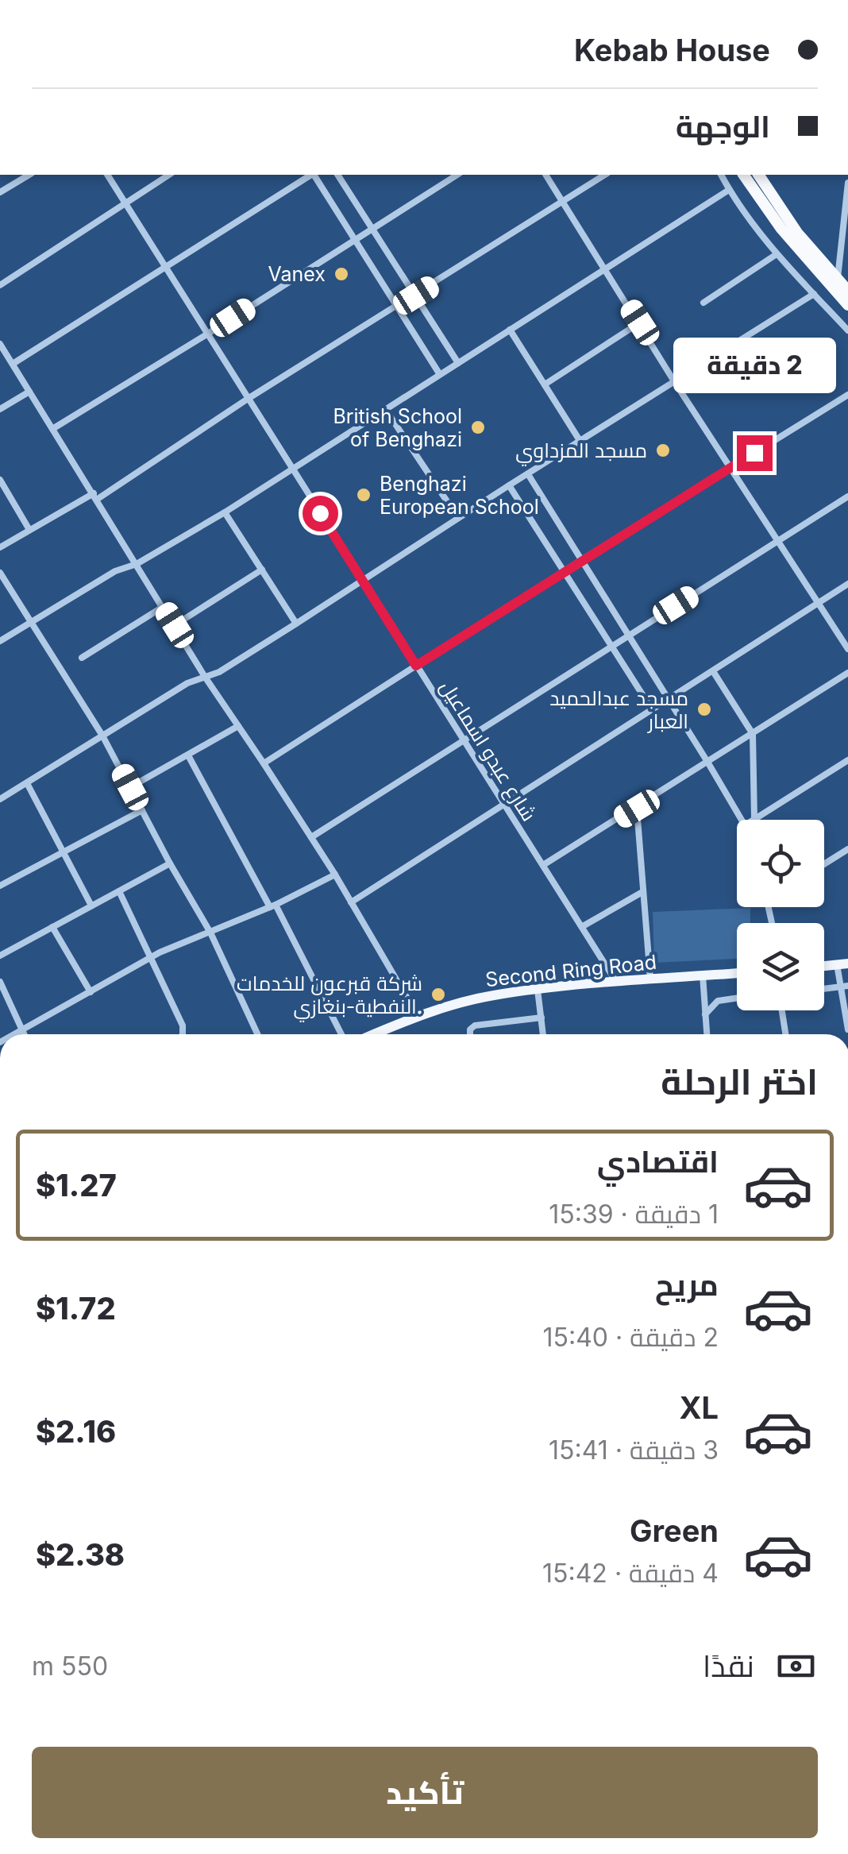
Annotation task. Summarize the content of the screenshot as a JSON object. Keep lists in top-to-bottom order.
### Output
{
  "streets": {
    "main road": ["Second Ring Road"],
    "street": ["شارع عبدو اسماعيل"]
  },
  "crossings": [
    ["شارع عبدو اسماعيل", "Second Ring Road"]
  ],
  "places": [
    "Vanex",
    "British School of Benghazi",
    "مسجد المزداوي",
    "Benghazi European School",
    "مسجد عبدالحميد العبار",
    "شركة قبرعون للخدمات النفطية-بنغازي."
  ],
  "page": {
    "banner": ["Kebab House", "الوجهة"],
    "bubble": "2 دقيقة",
    "heading": "اختر الرحلة",
    "list": [
      {
        "name": "اقتصادي",
        "note": "1 دقيقة · 15:39",
        "value": "$1.27"
      },
      {
        "name": "مريح",
        "note": "2 دقيقة · 15:40",
        "value": "$1.72"
      },
      {
        "name": "XL",
        "note": "3 دقيقة · 15:41",
        "value": "$2.16"
      },
      {
        "name": "Green",
        "note": "4 دقيقة · 15:42",
        "value": "$2.38"
      }
    ],
    "pay": ["نقدًا", "550 m"],
    "buttons": "تأكيد"
  }
}
